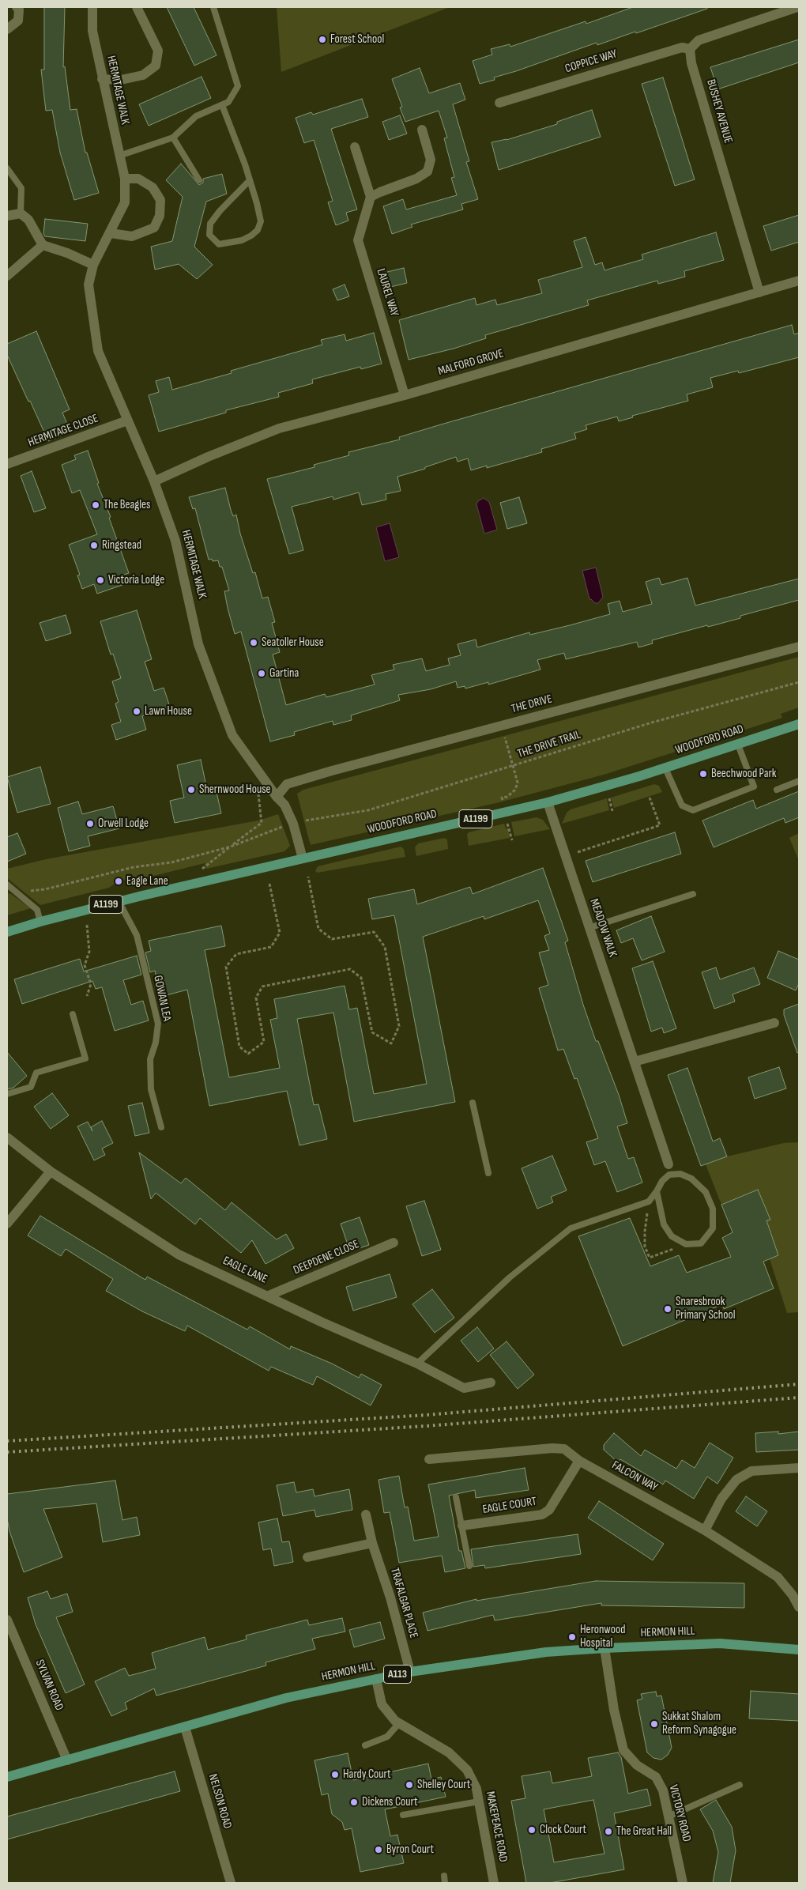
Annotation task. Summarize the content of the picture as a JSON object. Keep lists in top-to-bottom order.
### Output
{
  "streets": {
    "main road": [
      "WOODFORD ROAD",
      "A1199",
      "HERMON HILL",
      "A113"
    ],
    "street": [
      "COPPICE WAY",
      "HERMITAGE WALK",
      "BUSHEY AVENUE",
      "LAUREL WAY",
      "MALFORD GROVE",
      "HERMITAGE CLOSE",
      "THE DRIVE",
      "MEADOW WALK",
      "DEEPDENE CLOSE",
      "EAGLE LANE",
      "FALCON WAY",
      "EAGLE COURT",
      "TRAFALGAR PLACE",
      "SYLVAN ROAD",
      "NELSON ROAD",
      "VICTORY ROAD",
      "MAKEPEACE ROAD"
    ],
    "lane": ["GOWAN LEA"],
    "path": ["THE DRIVE TRAIL"]
  },
  "crossings": [
    ["COPPICE WAY", "BUSHEY AVENUE"],
    ["HERMITAGE WALK", "MALFORD GROVE"],
    ["HERMITAGE WALK", "HERMITAGE CLOSE"],
    ["HERMITAGE WALK", "THE DRIVE"],
    ["HERMITAGE WALK", "WOODFORD ROAD"],
    ["BUSHEY AVENUE", "MALFORD GROVE"],
    ["LAUREL WAY", "MALFORD GROVE"],
    ["WOODFORD ROAD", "MEADOW WALK"],
    ["WOODFORD ROAD", "GOWAN LEA"],
    ["DEEPDENE CLOSE", "EAGLE LANE"],
    ["FALCON WAY", "EAGLE COURT"],
    ["TRAFALGAR PLACE", "HERMON HILL"],
    ["HERMON HILL", "SYLVAN ROAD"],
    ["HERMON HILL", "NELSON ROAD"],
    ["HERMON HILL", "VICTORY ROAD"],
    ["HERMON HILL", "MAKEPEACE ROAD"]
  ],
  "places": [
    "Forest School",
    "The Beagles",
    "Ringstead",
    "Victoria Lodge",
    "Seatoller House",
    "Gartina",
    "Lawn House",
    "Beechwood Park",
    "Shernwood House",
    "Orwell Lodge",
    "Eagle Lane",
    "Snaresbrook Primary School",
    "Heronwood Hospital",
    "Sukkat Shalom Reform Synagogue",
    "Hardy Court",
    "Shelley Court",
    "Dickens Court",
    "Clock Court",
    "The Great Hall",
    "Byron Court"
  ]
}
